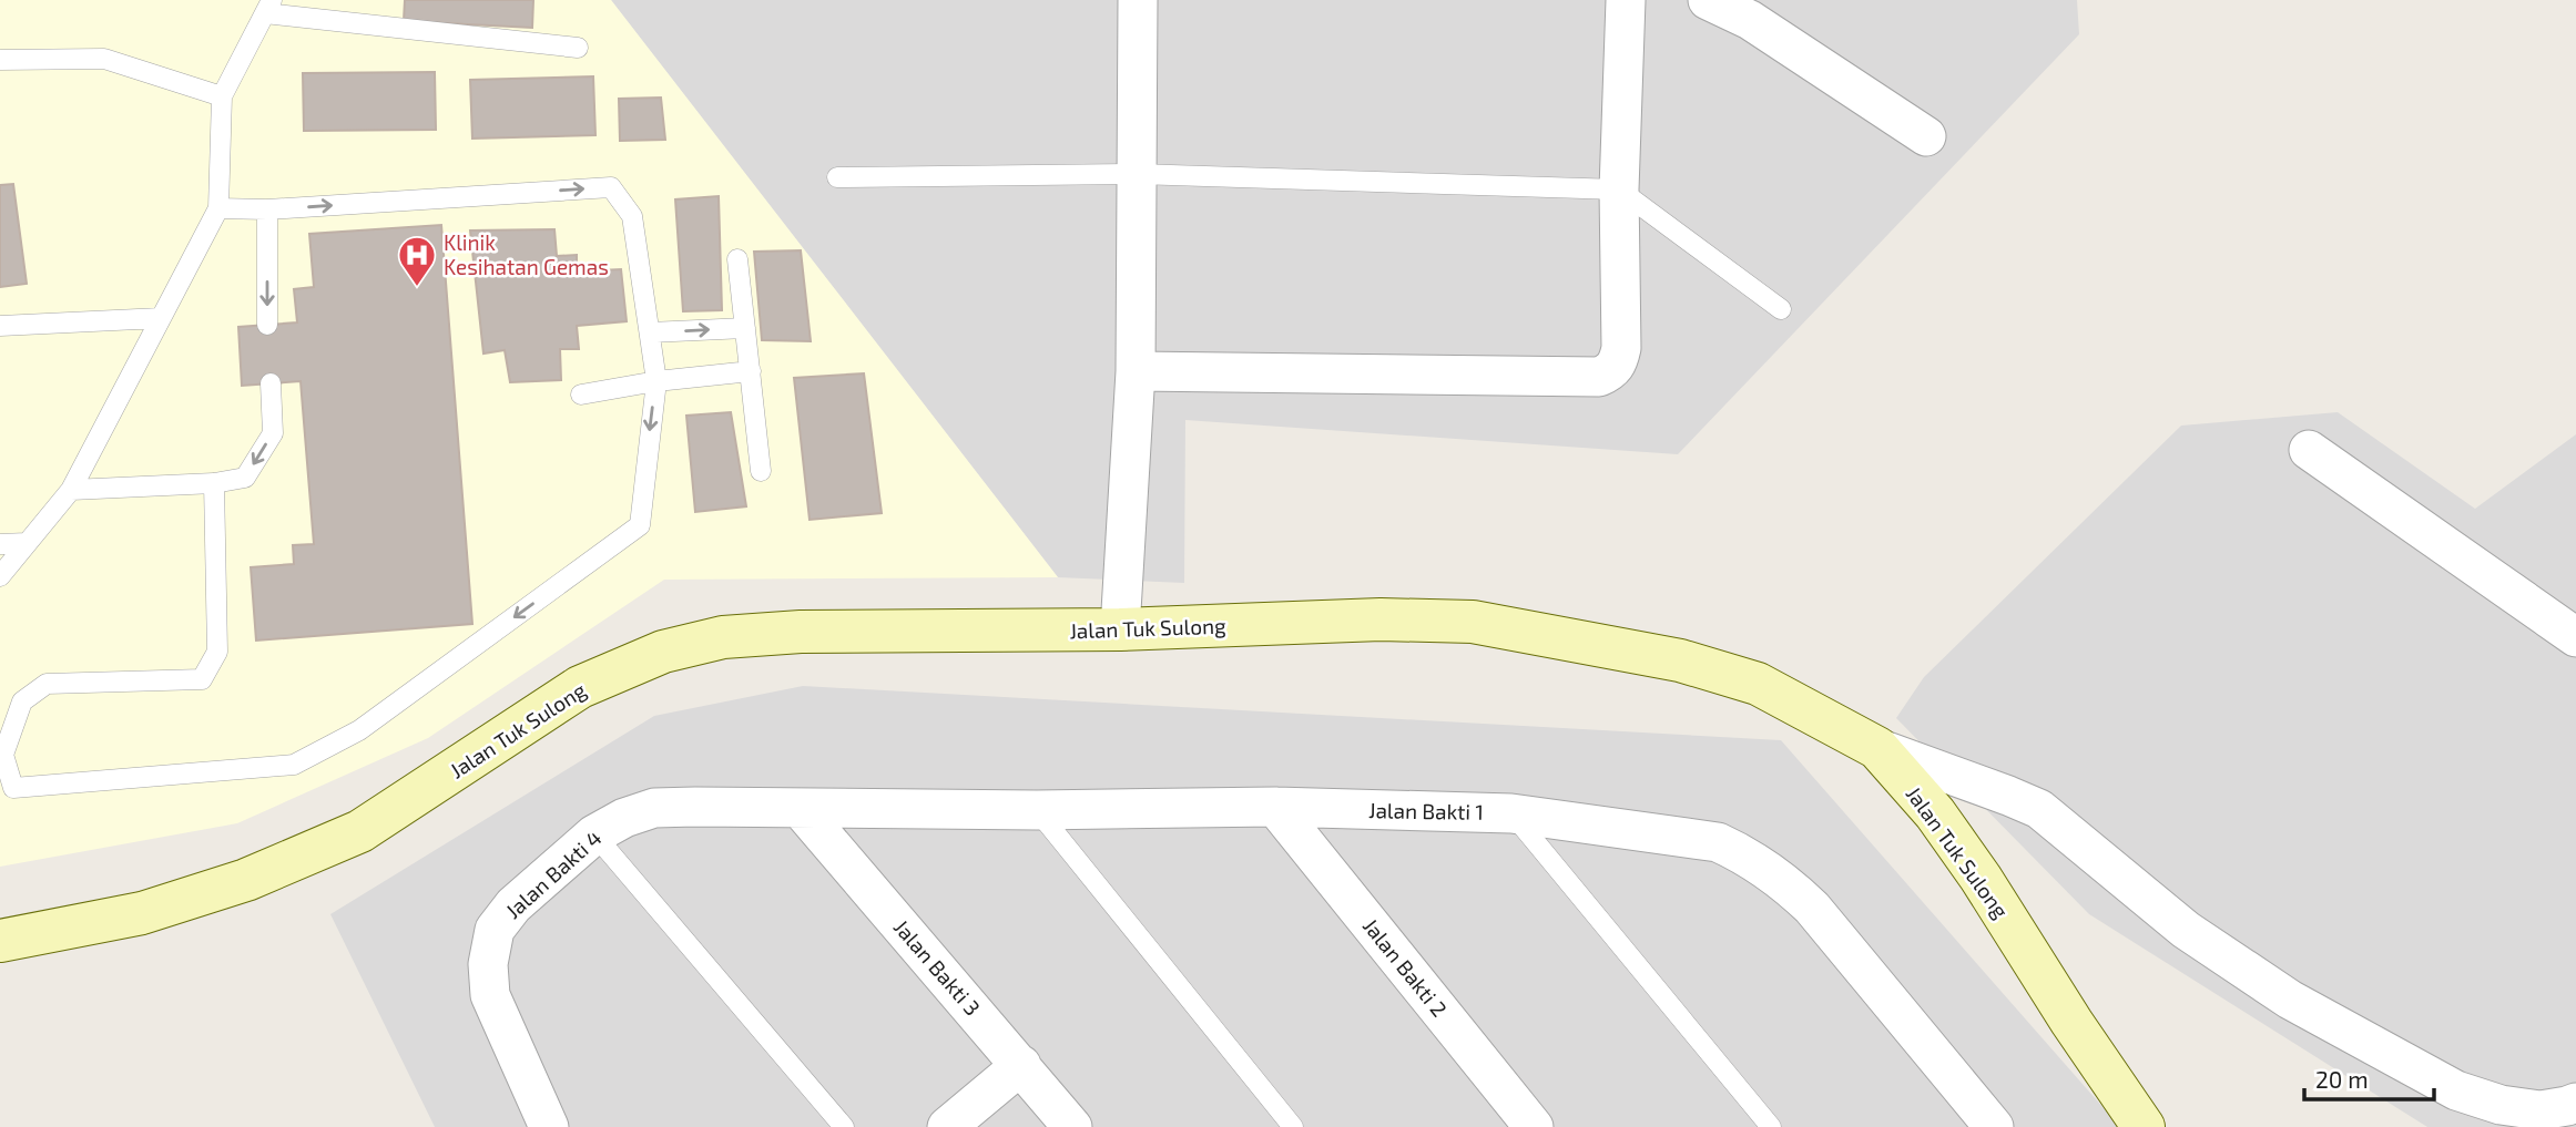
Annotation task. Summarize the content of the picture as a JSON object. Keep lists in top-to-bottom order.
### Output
{
  "streets": {
    "street": [
      "Jalan Tuk Sulong",
      "Jalan Bakti 1",
      "Jalan Bakti 4",
      "Jalan Bakti 3",
      "Jalan Bakti 2"
    ]
  },
  "crossings": [
    ["Jalan Bakti 1", "Jalan Bakti 4"],
    ["Jalan Bakti 1", "Jalan Bakti 3"],
    ["Jalan Bakti 1", "Jalan Bakti 2"]
  ],
  "places": {
    "hospital": ["Klinik Kesihatan Gemas"]
  },
  "scale_bar": "20 m"
}
